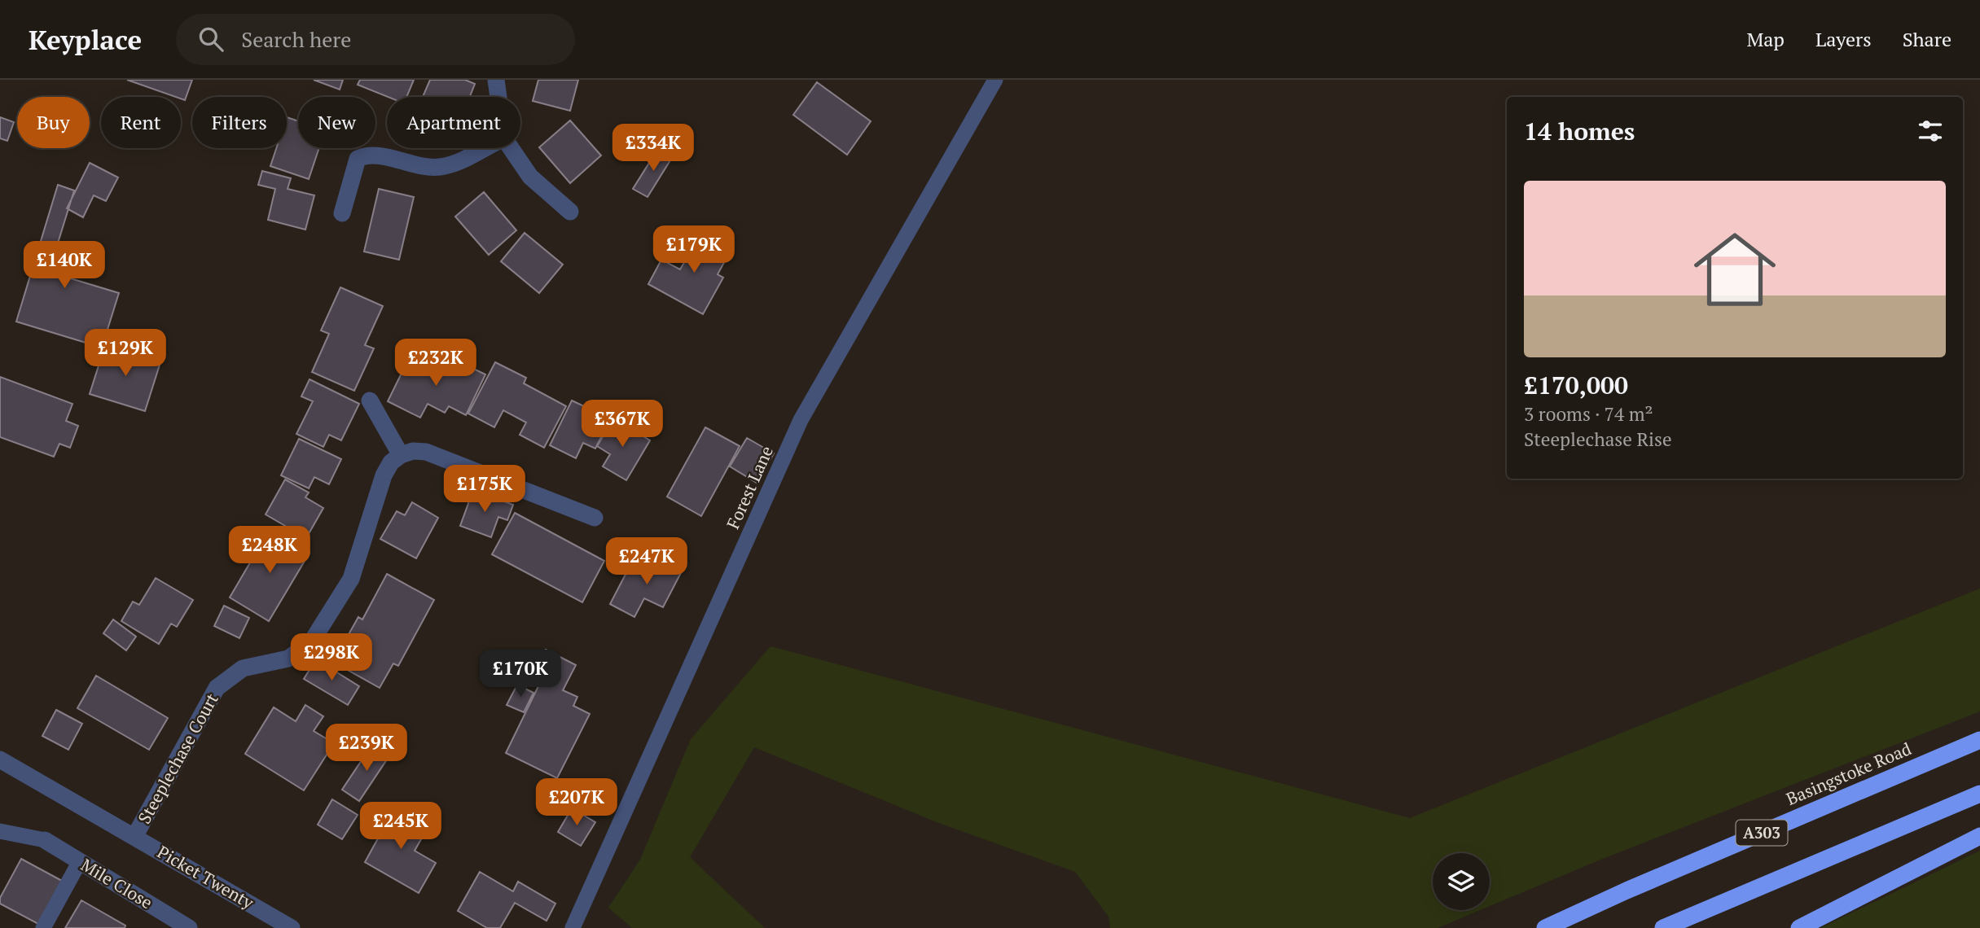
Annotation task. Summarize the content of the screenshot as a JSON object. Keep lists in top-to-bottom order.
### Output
{
  "streets": {
    "highway": ["Basingstoke Road", "A303"],
    "street": ["Steeplechase Court", "Picket Twenty", "Mile Close"],
    "lane": ["Forest Lane"]
  },
  "crossings": [
    ["Steeplechase Court", "Picket Twenty"]
  ],
  "page": {
    "header": "Keyplace",
    "search": "Search here",
    "nav": ["Map", "Layers", "Share"],
    "chip": [
      "Buy",
      "Rent",
      "Filters",
      "New",
      "Apartment"
    ],
    "heading": "14 homes",
    "price": [
      "£334K",
      "£179K",
      "£140K",
      "£129K",
      "£232K",
      "£367K",
      "£175K",
      "£248K",
      "£247K",
      "£298K",
      "£170K",
      "£239K",
      "£207K",
      "£245K"
    ],
    "list": [
      {
        "name": "£170,000",
        "note": "3 rooms · 74 m² · Steeplechase Rise"
      }
    ]
  }
}
